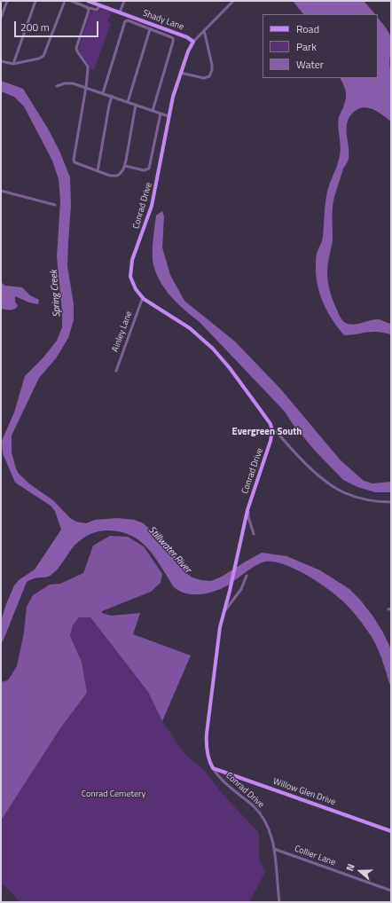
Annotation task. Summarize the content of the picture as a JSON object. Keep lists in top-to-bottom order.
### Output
{
  "streets": {
    "main road": ["Shady Lane", "Conrad Drive", "Willow Glen Drive"],
    "street": ["Ainley Lane", "Collier Lane"]
  },
  "crossings": [
    ["Shady Lane", "Conrad Drive"],
    ["Conrad Drive", "Ainley Lane"],
    ["Conrad Drive", "Willow Glen Drive"],
    ["Conrad Drive", "Collier Lane"]
  ],
  "districts": ["Evergreen South"],
  "water": ["Spring Creek", "Stillwater River"],
  "parks": ["Conrad Cemetery"],
  "legend": ["Road", "Park", "Water"],
  "scale_bar": "200 m",
  "north": "left"
}
